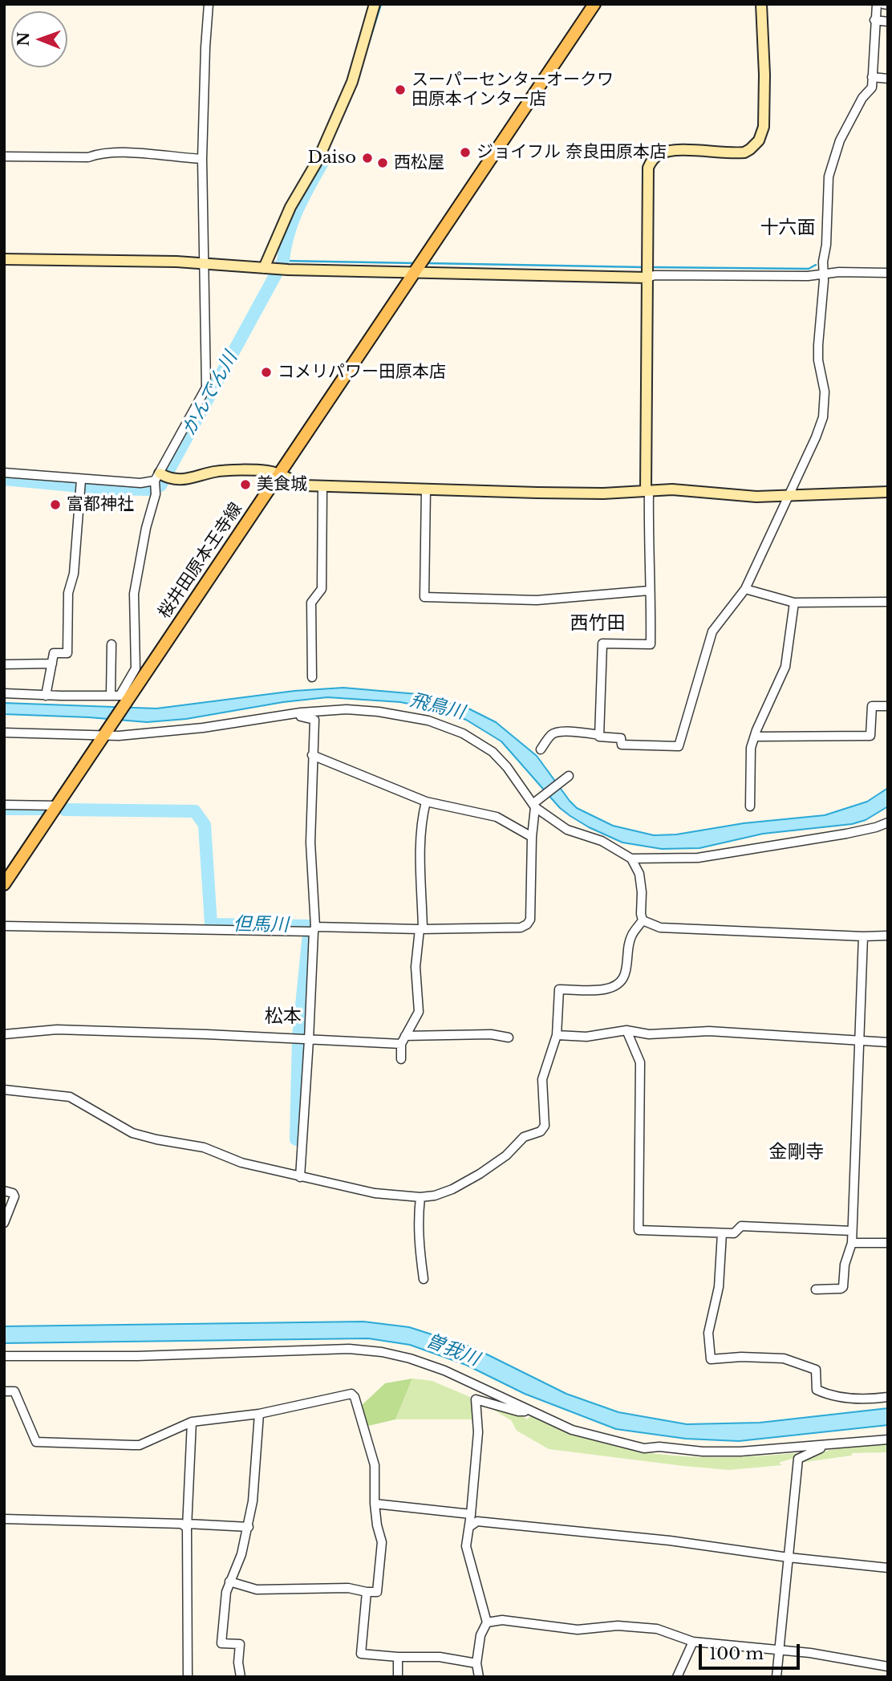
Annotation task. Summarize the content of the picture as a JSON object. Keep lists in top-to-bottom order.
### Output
{
  "streets": {
    "main road": ["桜井田原本王寺線"]
  },
  "districts": [
    "十六面",
    "西竹田",
    "松本",
    "金剛寺"
  ],
  "water": [
    "かんでん川",
    "飛鳥川",
    "但馬川",
    "曽我川"
  ],
  "places": [
    "スーパーセンターオークワ 田原本インター店",
    "ジョイフル 奈良田原本店",
    "Daiso",
    "西松屋",
    "コメリパワー田原本店",
    "美食城",
    "富都神社"
  ],
  "scale_bar": "100 m",
  "north": "left"
}
